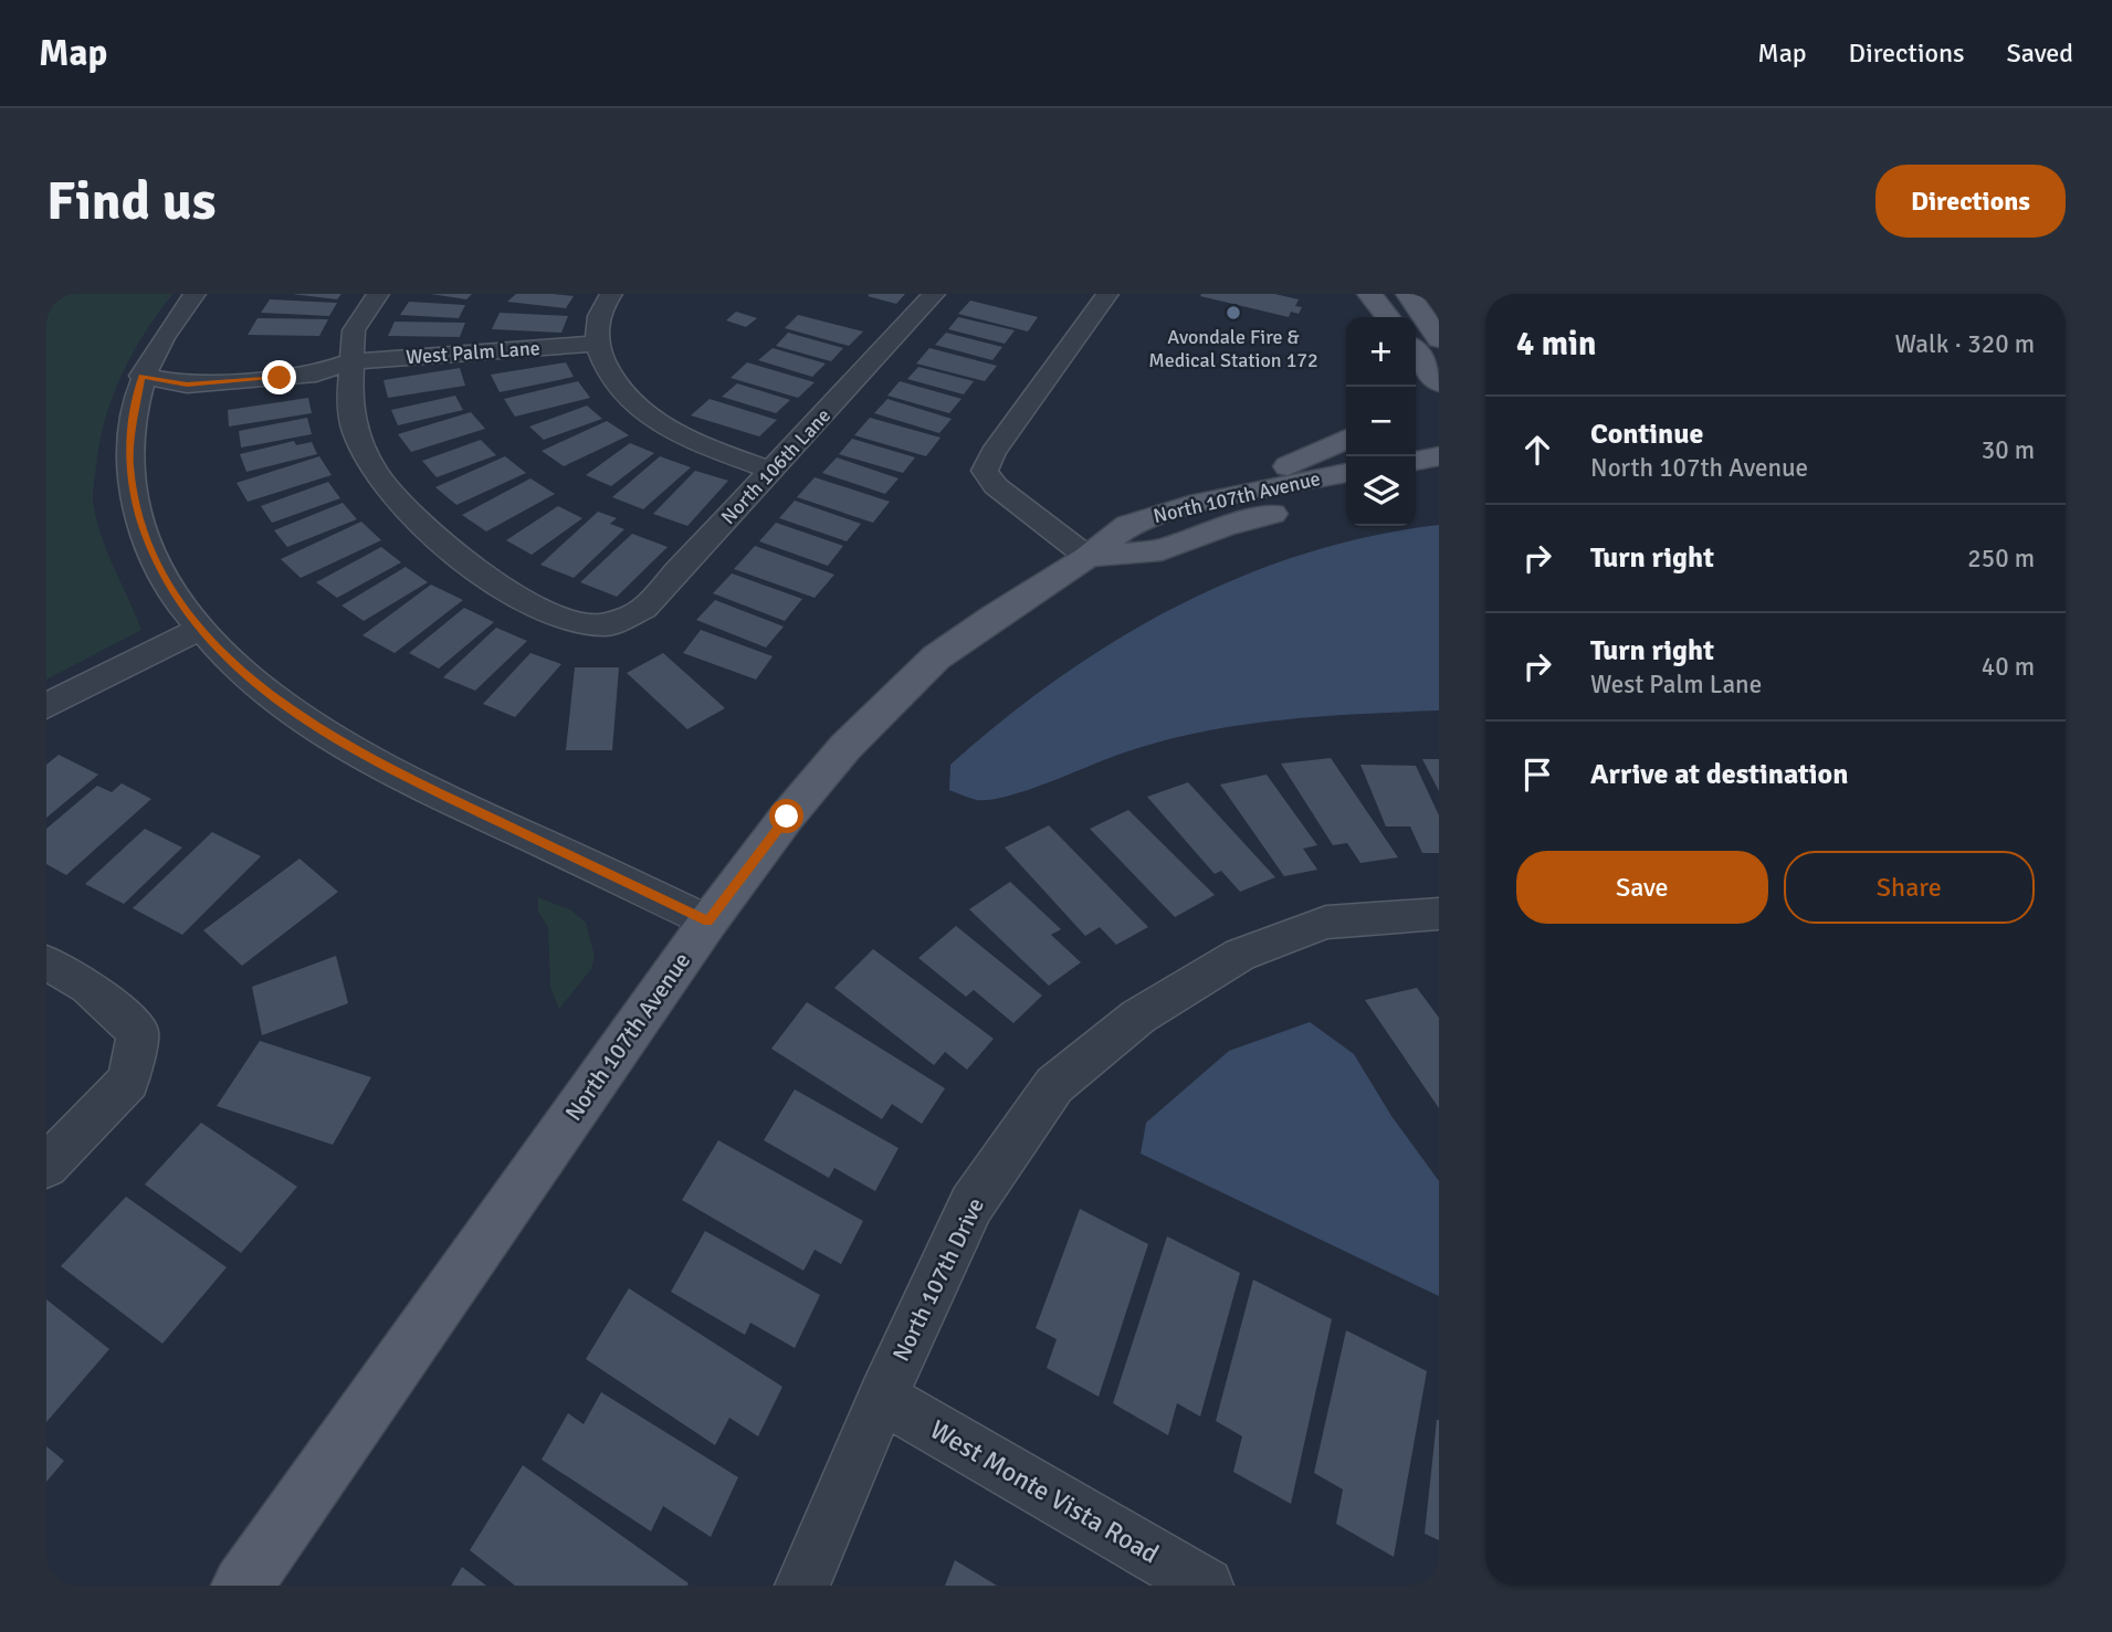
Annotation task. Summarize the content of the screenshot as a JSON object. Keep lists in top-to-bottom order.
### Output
{
  "streets": {
    "main road": ["North 107th Avenue"],
    "street": [
      "West Palm Lane",
      "North 106th Lane",
      "North 107th Drive",
      "West Monte Vista Road"
    ]
  },
  "crossings": [
    ["West Palm Lane", "North 106th Lane"],
    ["North 107th Drive", "West Monte Vista Road"]
  ],
  "places": ["Avondale Fire & Medical Station 172"],
  "page": {
    "header": "Map",
    "nav": ["Map", "Directions", "Saved"],
    "buttons": [
      "Directions",
      ["Save", "Share"]
    ],
    "title": "Find us",
    "heading": ["4 min", "Walk · 320 m"],
    "map_buttons": ["+", "−"],
    "list": [
      ["Continue", "North 107th Avenue", "30 m"],
      ["Turn right", "250 m"],
      ["Turn right", "West Palm Lane", "40 m"],
      "Arrive at destination"
    ]
  }
}
